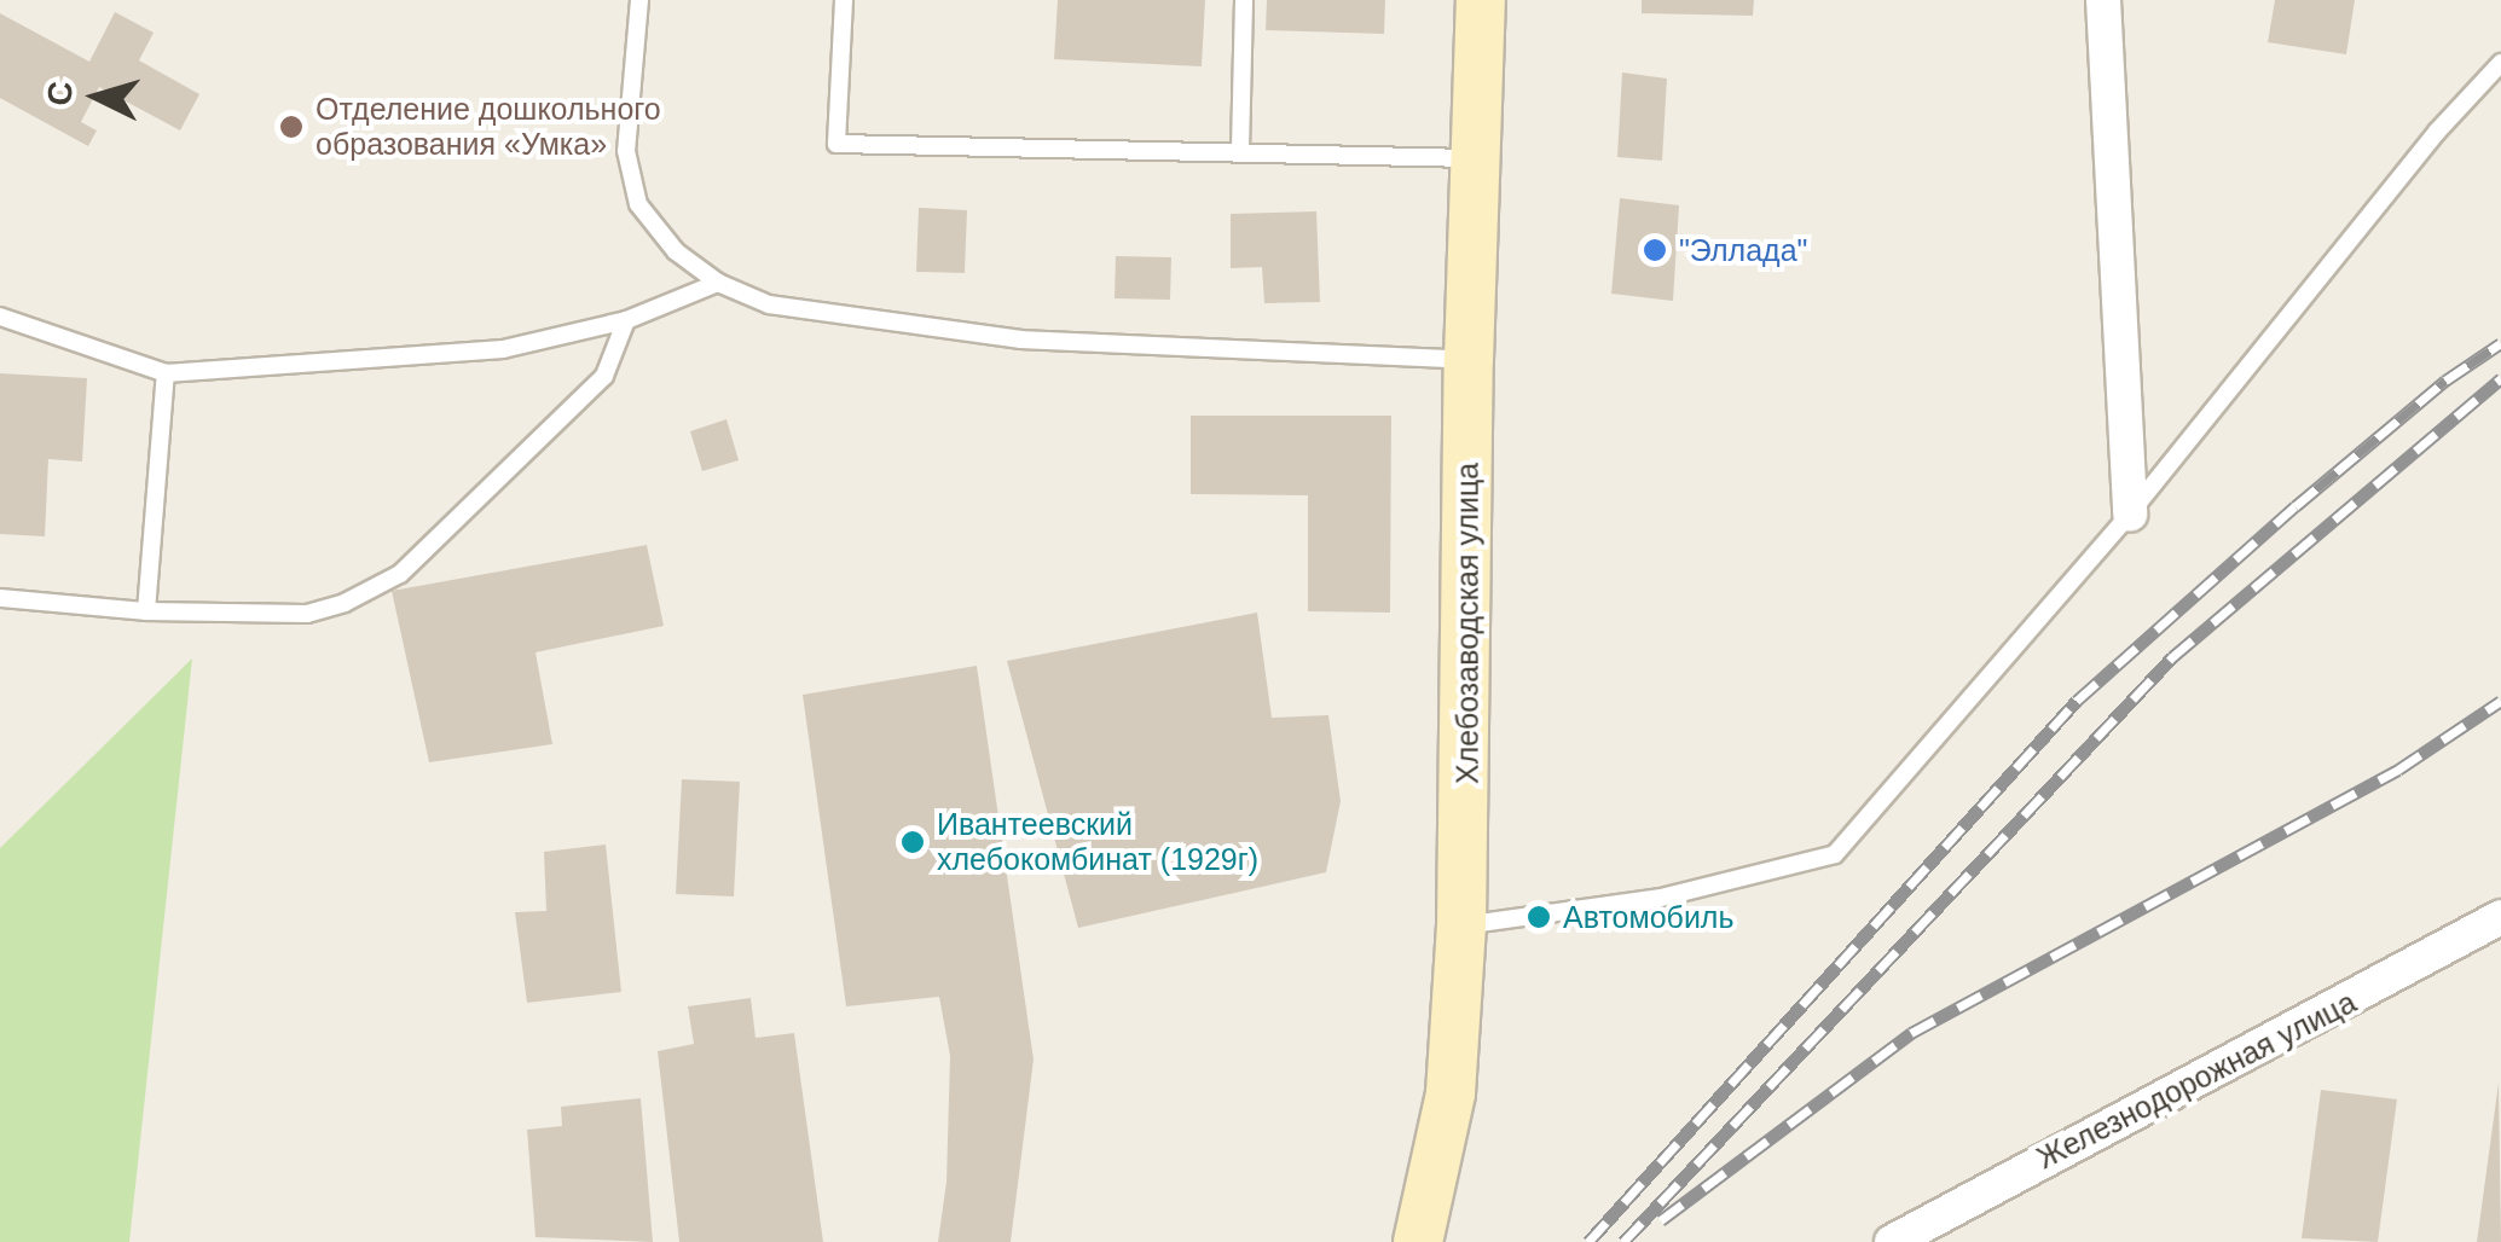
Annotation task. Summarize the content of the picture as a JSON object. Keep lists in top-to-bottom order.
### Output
{
  "streets": {
    "main road": ["Хлебозаводская улица"],
    "street": ["Железнодорожная улица"]
  },
  "places": [
    "Отделение дошкольного образования «Умка»",
    "\"Эллада\"",
    "Ивантеевский хлебокомбинат (1929г)",
    "Автомобиль"
  ],
  "north": "left"
}
